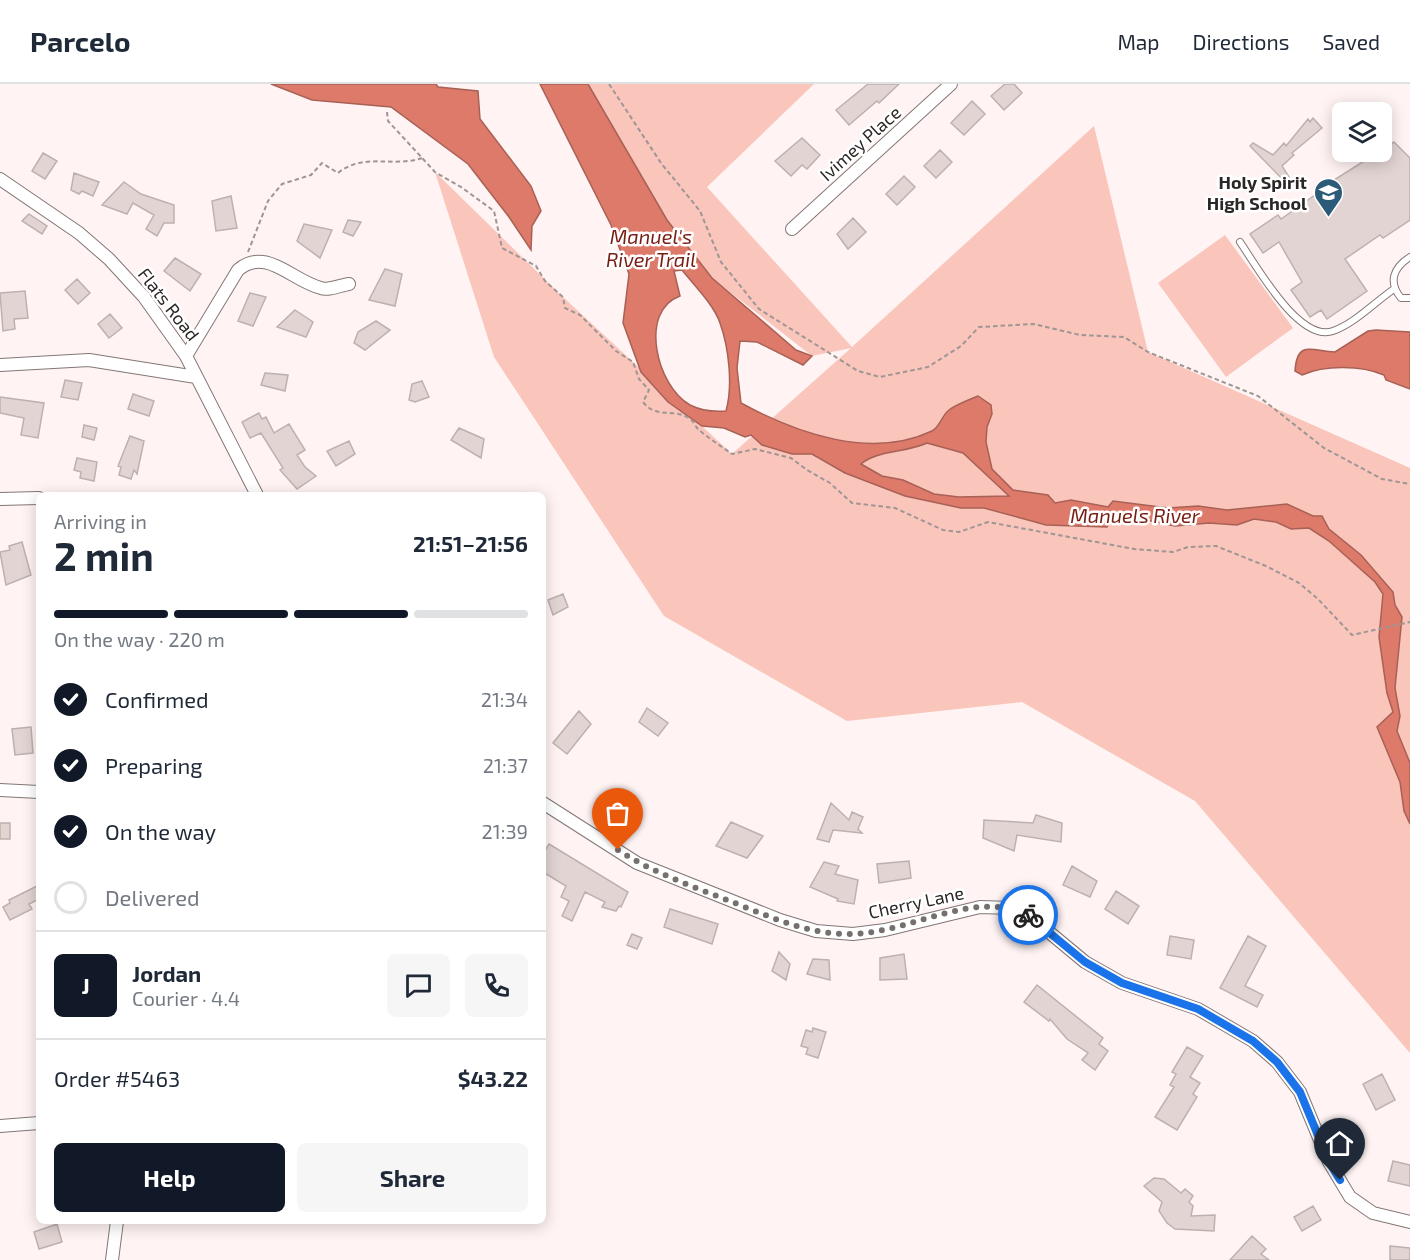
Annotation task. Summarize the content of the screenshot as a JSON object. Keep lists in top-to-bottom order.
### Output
{
  "streets": {
    "street": ["Ivimey Place", "Flats Road", "Cherry Lane"]
  },
  "water": ["Manuel's River Trail", "Manuels River"],
  "places": {
    "school or university": ["Holy Spirit High School"]
  },
  "page": {
    "header": "Parcelo",
    "nav": ["Map", "Directions", "Saved"],
    "heading": ["2 min", "Arriving in", "21:51–21:56"],
    "panel": [
      "Jordan",
      "Courier · 4.4",
      "Order #5463",
      "$43.22"
    ],
    "bar": "On the way · 220 m",
    "list": [
      ["Confirmed", "21:34"],
      ["Preparing", "21:37"],
      ["On the way", "21:39"],
      "Delivered"
    ],
    "round": "J",
    "buttons": ["Help", "Share"]
  }
}
